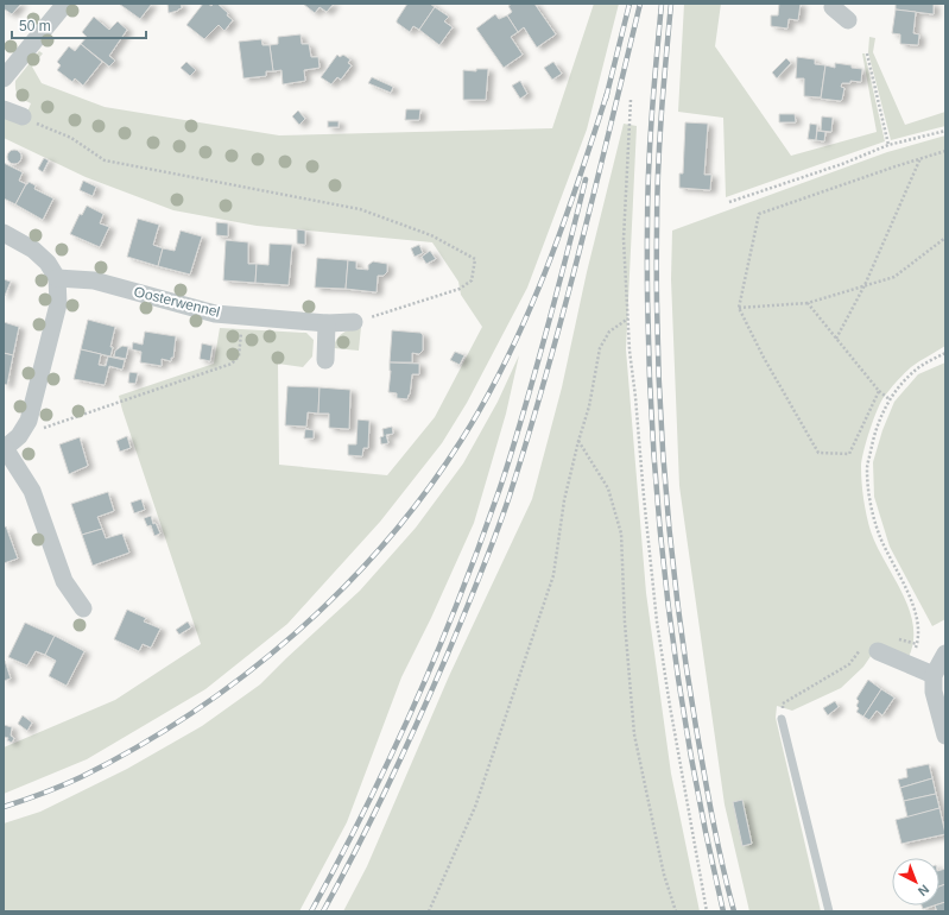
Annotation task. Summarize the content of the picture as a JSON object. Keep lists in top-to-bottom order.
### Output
{
  "streets": {
    "street": ["Oosterwennel"]
  },
  "scale_bar": "50 m",
  "north": "bottom right"
}
